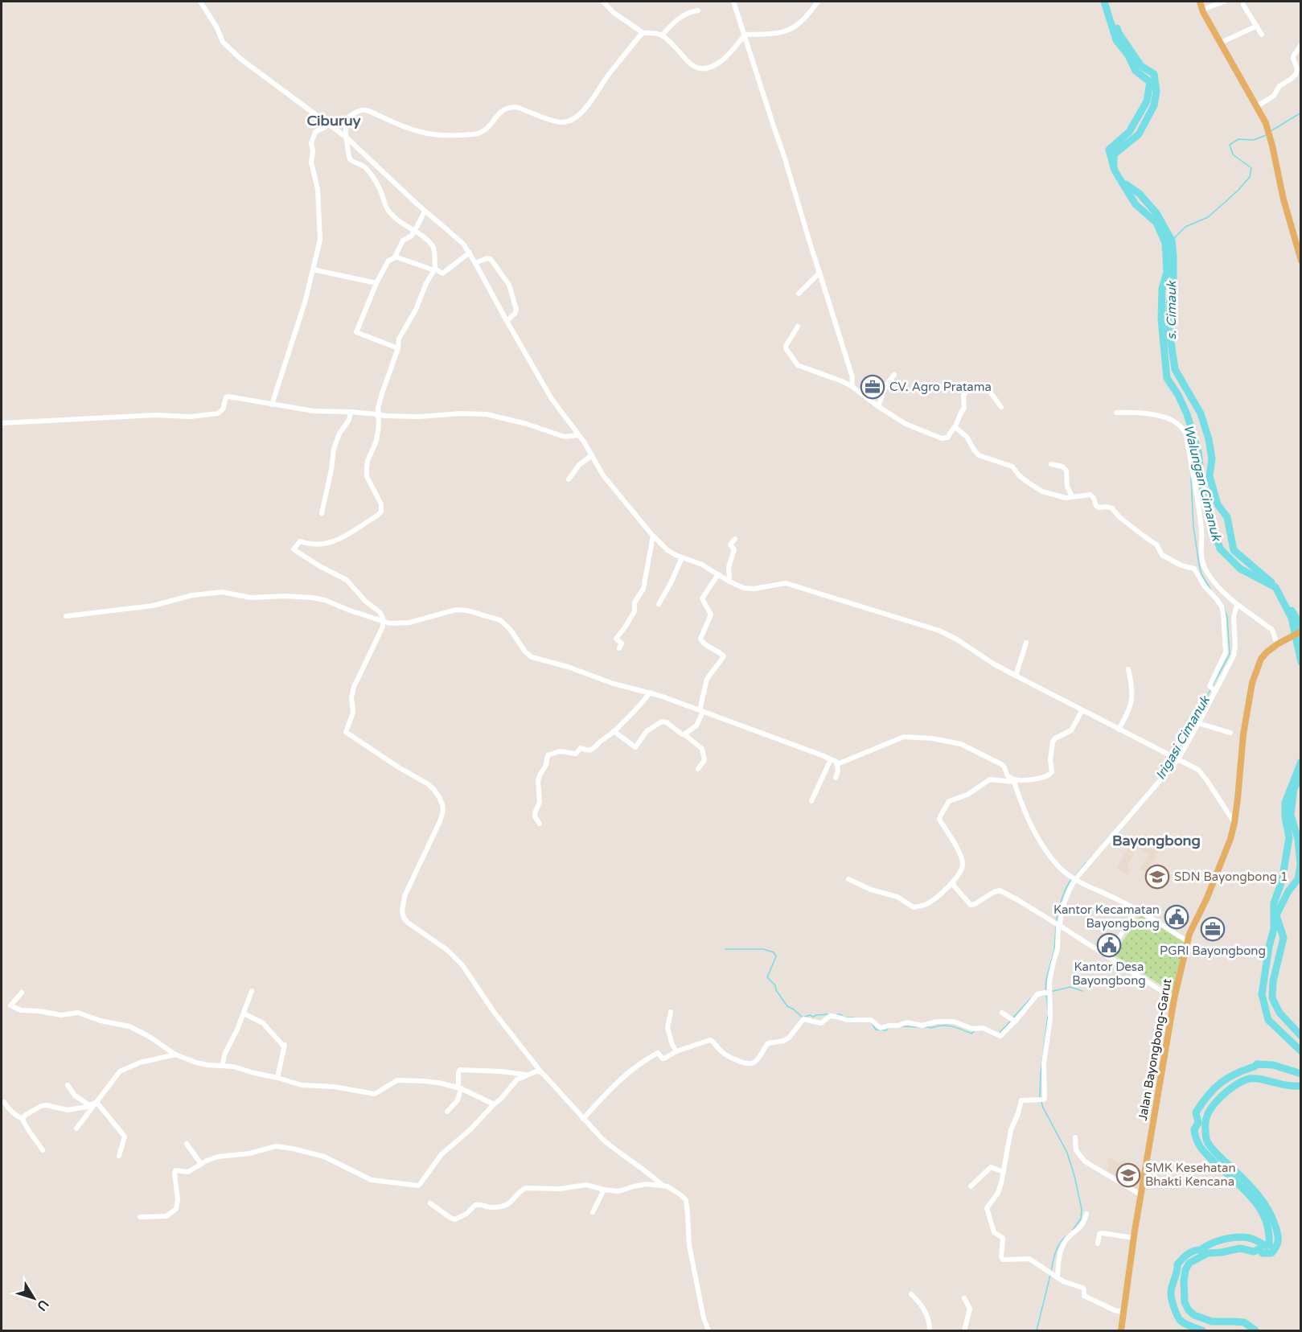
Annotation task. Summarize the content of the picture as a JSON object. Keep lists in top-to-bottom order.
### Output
{
  "streets": {
    "main road": ["Jalan Bayongbong-Garut"]
  },
  "districts": ["Ciburuy", "Bayongbong"],
  "water": ["s. Cimauk", "Walungan Cimanuk", "Irigasi Cimanuk"],
  "places": {
    "office": ["CV. Agro Pratama", "PGRI Bayongbong"],
    "school or university": ["SDN Bayongbong 1", "SMK Kesehatan Bhakti Kencana"],
    "public building": ["Kantor Kecamatan Bayongbong", "Kantor Desa Bayongbong"]
  },
  "north": "bottom right"
}
